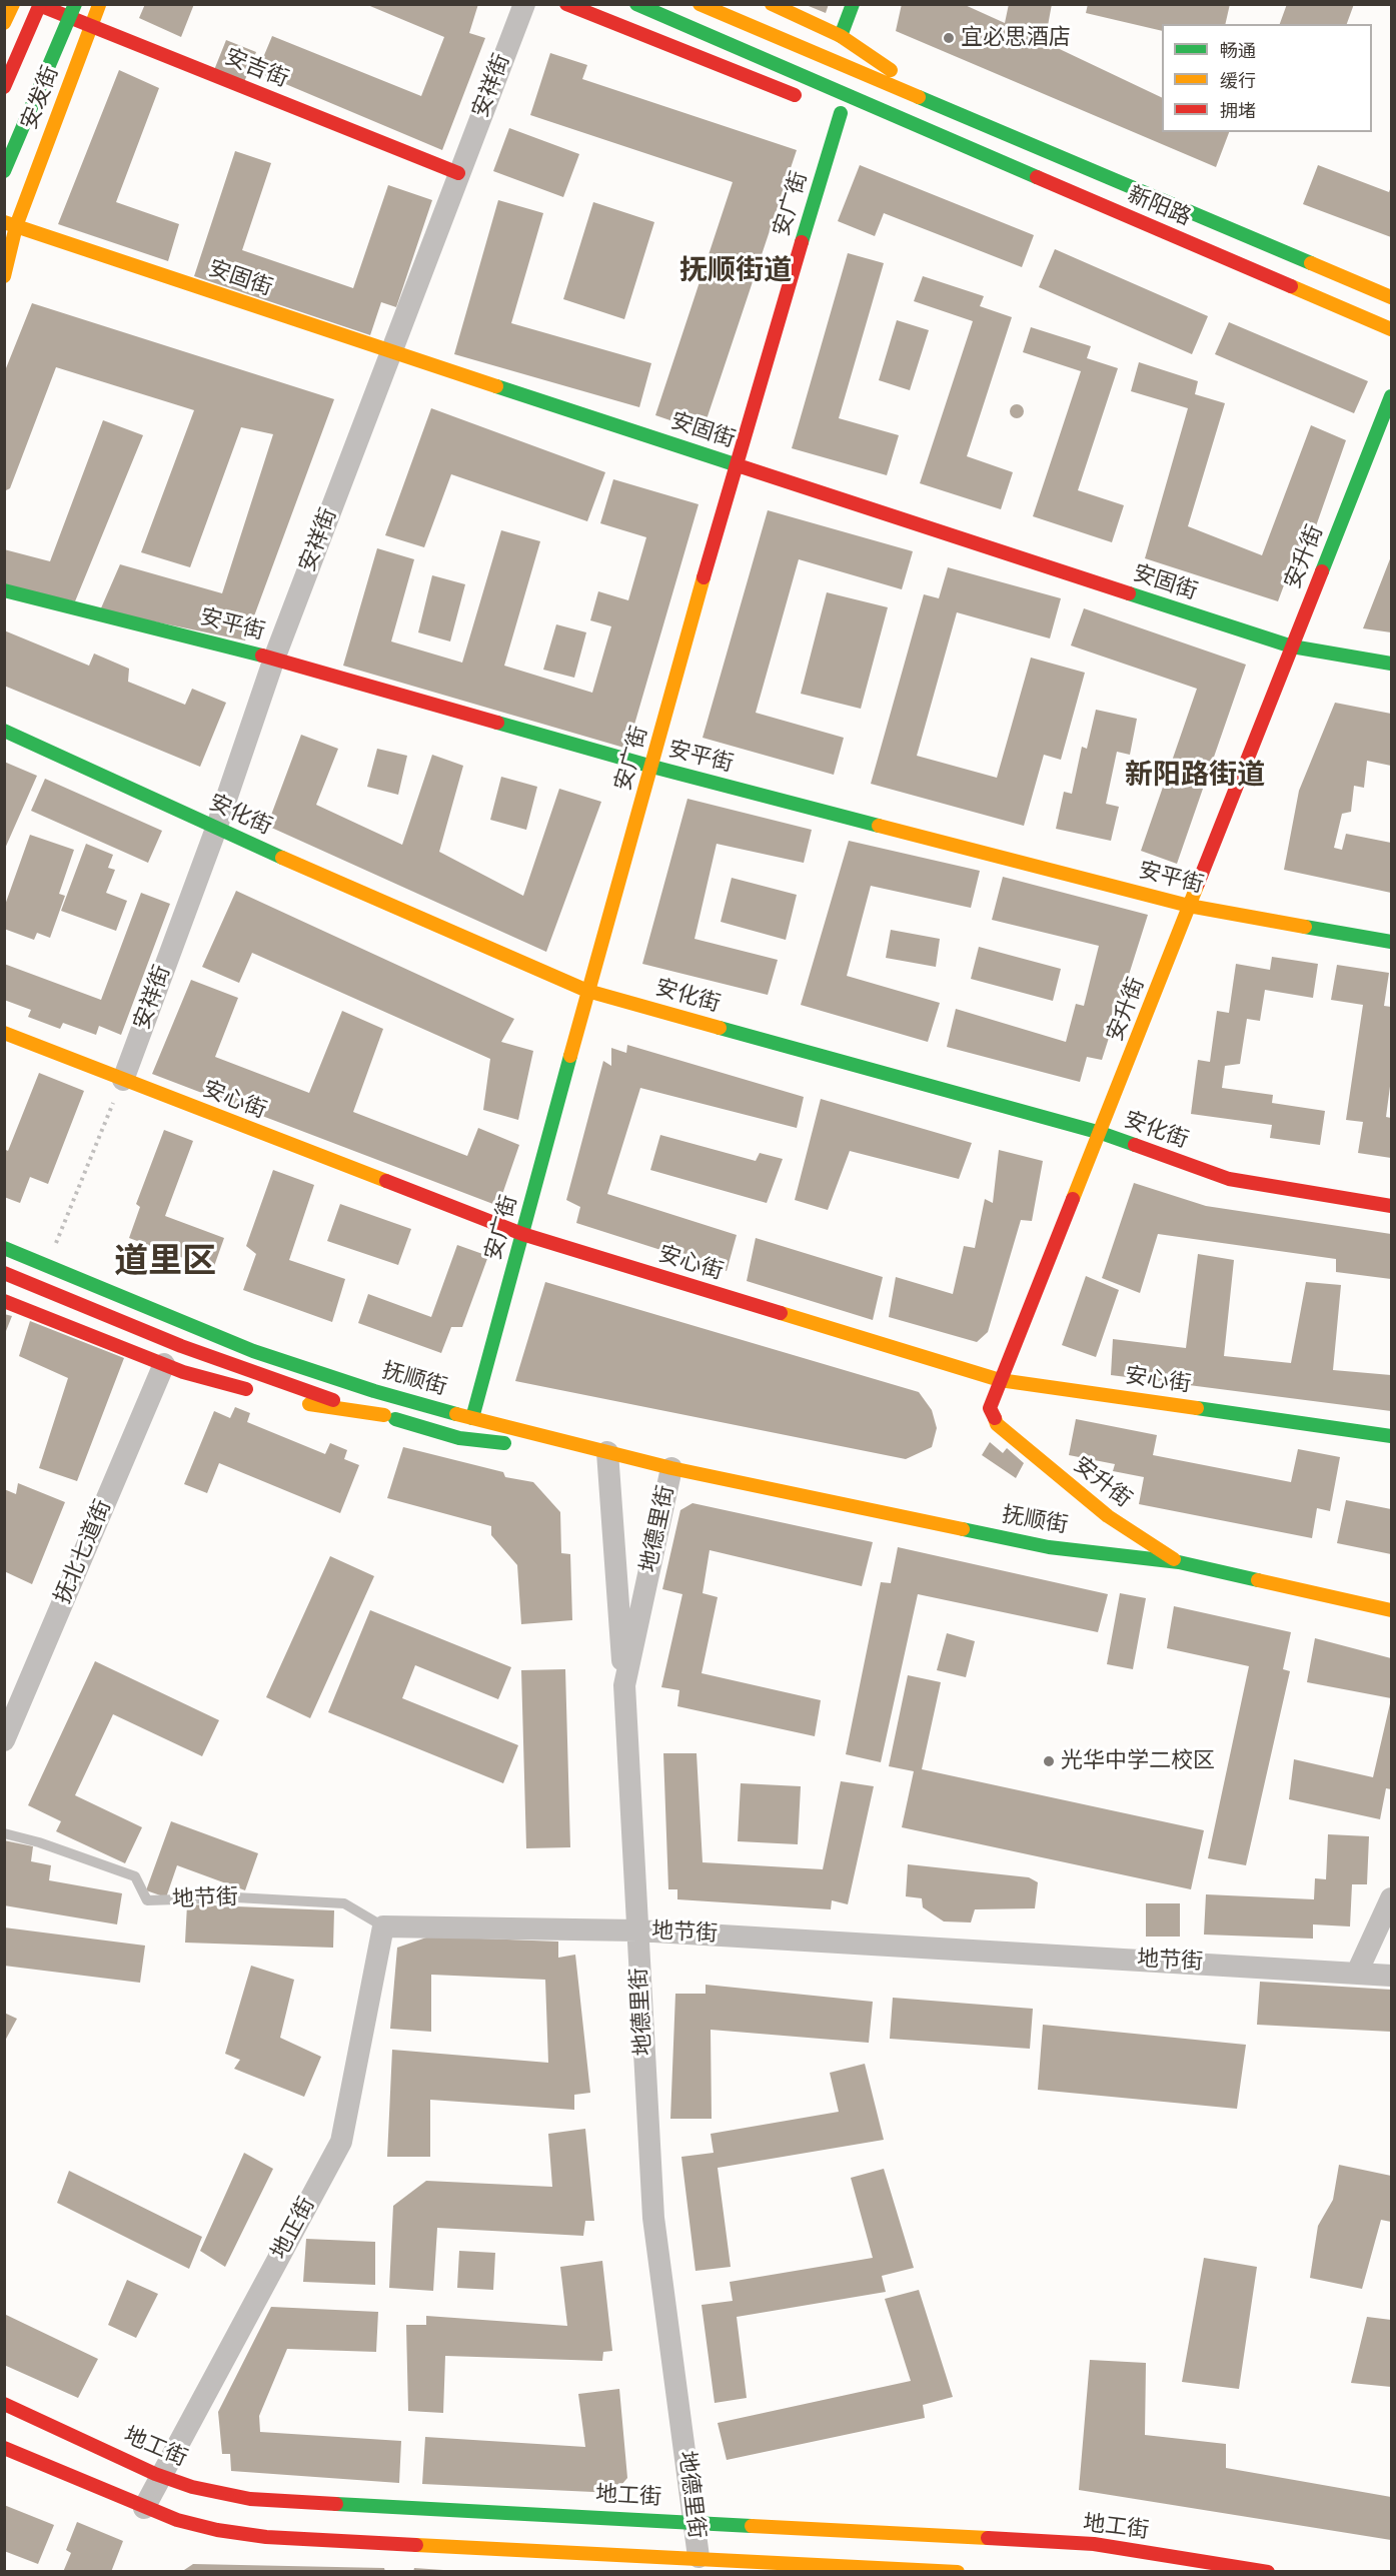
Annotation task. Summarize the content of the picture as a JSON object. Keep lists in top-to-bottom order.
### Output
{
  "streets": {
    "main road": [
      "安吉街",
      "安发街",
      "安广街",
      "新阳路",
      "安固街",
      "安升街",
      "安平街",
      "安化街",
      "安心街",
      "抚顺街",
      "地工街"
    ],
    "street": [
      "安祥街",
      "地德里街",
      "抚北七道街",
      "地节街",
      "地正街"
    ]
  },
  "crossings": [
    ["安吉街", "安祥街"],
    ["安吉街", "安发街"],
    ["安祥街", "安固街"],
    ["安祥街", "安平街"],
    ["安祥街", "安化街"],
    ["安祥街", "安心街"],
    ["安发街", "安固街"],
    ["安广街", "新阳路"],
    ["安广街", "安固街"],
    ["安广街", "安平街"],
    ["安广街", "安化街"],
    ["安广街", "安心街"],
    ["安广街", "抚顺街"],
    ["安固街", "安升街"],
    ["安升街", "安平街"],
    ["安升街", "安化街"],
    ["安升街", "安心街"],
    ["安升街", "抚顺街"],
    ["抚顺街", "地德里街"],
    ["地德里街", "地节街"],
    ["地德里街", "地工街"],
    ["地节街", "地正街"],
    ["地正街", "地工街"]
  ],
  "districts": ["抚顺街道", "新阳路街道", "道里区"],
  "places": ["宜必思酒店", "光华中学二校区"],
  "legend": ["畅通", "缓行", "拥堵"]
}
